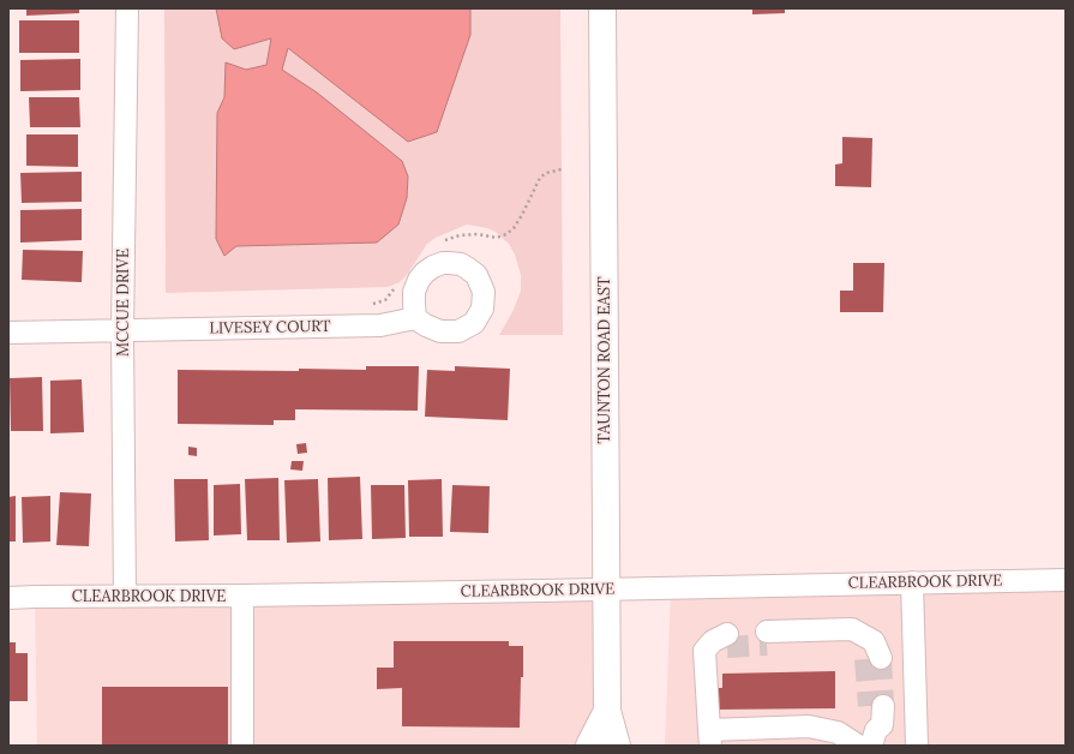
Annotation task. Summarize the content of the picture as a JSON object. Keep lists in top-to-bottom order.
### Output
{
  "streets": {
    "main road": ["TAUNTON ROAD EAST"],
    "street": ["MCCUE DRIVE", "LIVESEY COURT", "CLEARBROOK DRIVE"]
  },
  "crossings": [
    ["MCCUE DRIVE", "LIVESEY COURT"],
    ["MCCUE DRIVE", "CLEARBROOK DRIVE"],
    ["TAUNTON ROAD EAST", "CLEARBROOK DRIVE"]
  ]
}
